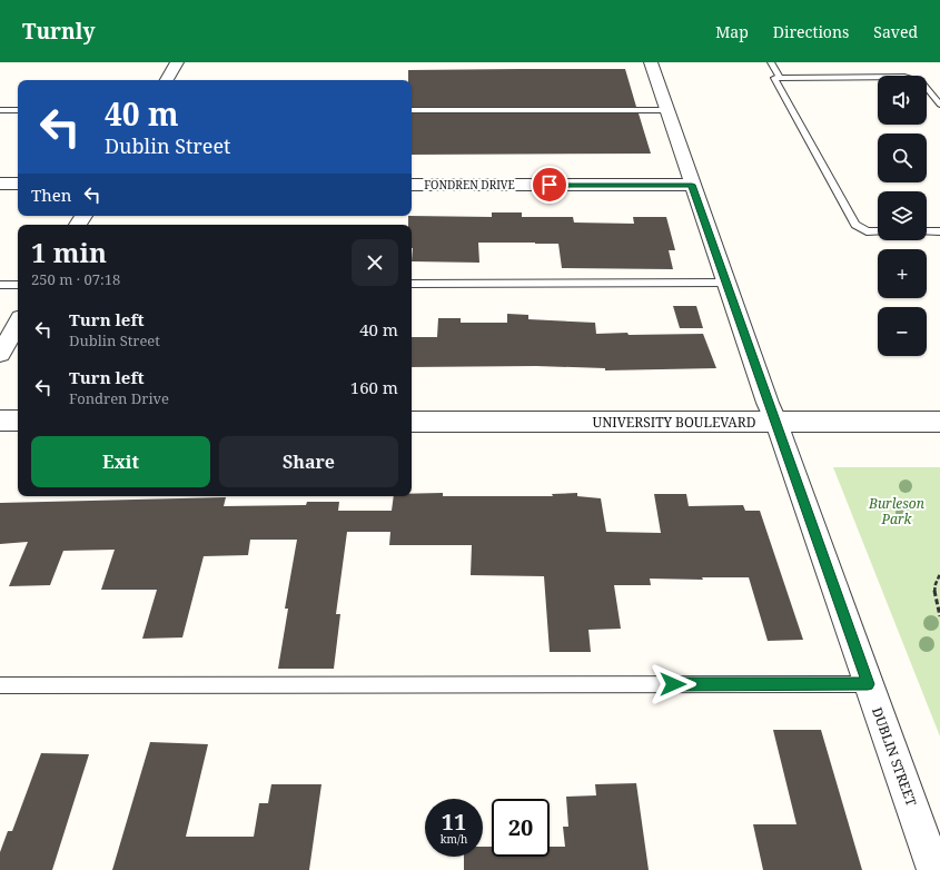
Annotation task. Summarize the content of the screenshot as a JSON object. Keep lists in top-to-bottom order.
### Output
{
  "streets": {
    "street": ["FONDREN DRIVE", "UNIVERSITY BOULEVARD", "DUBLIN STREET"]
  },
  "crossings": [
    ["FONDREN DRIVE", "DUBLIN STREET"],
    ["UNIVERSITY BOULEVARD", "DUBLIN STREET"]
  ],
  "parks": ["Burleson Park"],
  "page": {
    "header": "Turnly",
    "nav": ["Map", "Directions", "Saved"],
    "map_buttons": ["+", "−"],
    "turn": ["40 m", "Dublin Street"],
    "then": "Then",
    "heading": ["1 min", "250 m · 07:18"],
    "list": [
      {
        "name": "Turn left",
        "note": "Dublin Street",
        "value": "40 m"
      },
      {
        "name": "Turn left",
        "note": "Fondren Drive",
        "value": "160 m"
      }
    ],
    "buttons": ["Exit", "Share"],
    "speed": "11 km/h",
    "limit": "20"
  }
}
